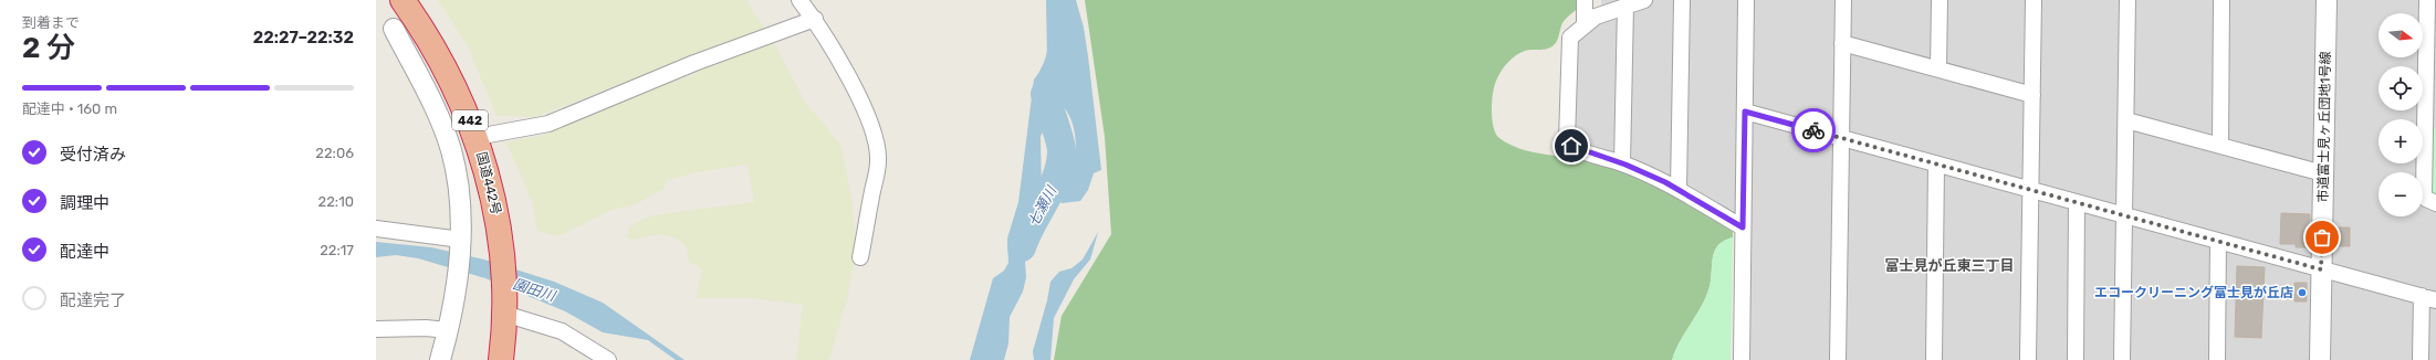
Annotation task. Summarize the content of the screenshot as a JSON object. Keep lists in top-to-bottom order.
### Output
{
  "streets": {
    "highway": ["442", "国道442号"],
    "street": ["市道富士見ヶ丘団地1号線"]
  },
  "districts": ["富士見が丘東三丁目"],
  "water": ["七瀬川", "園田川"],
  "places": ["エコークリーニング富士見が丘店"],
  "north": "right",
  "page": {
    "heading": ["2 分", "到着まで", "22:27–22:32"],
    "map_buttons": ["+", "−"],
    "bar": "配達中 · 160 m",
    "list": [
      ["受付済み", "22:06"],
      ["調理中", "22:10"],
      ["配達中", "22:17"],
      "配達完了"
    ]
  }
}
